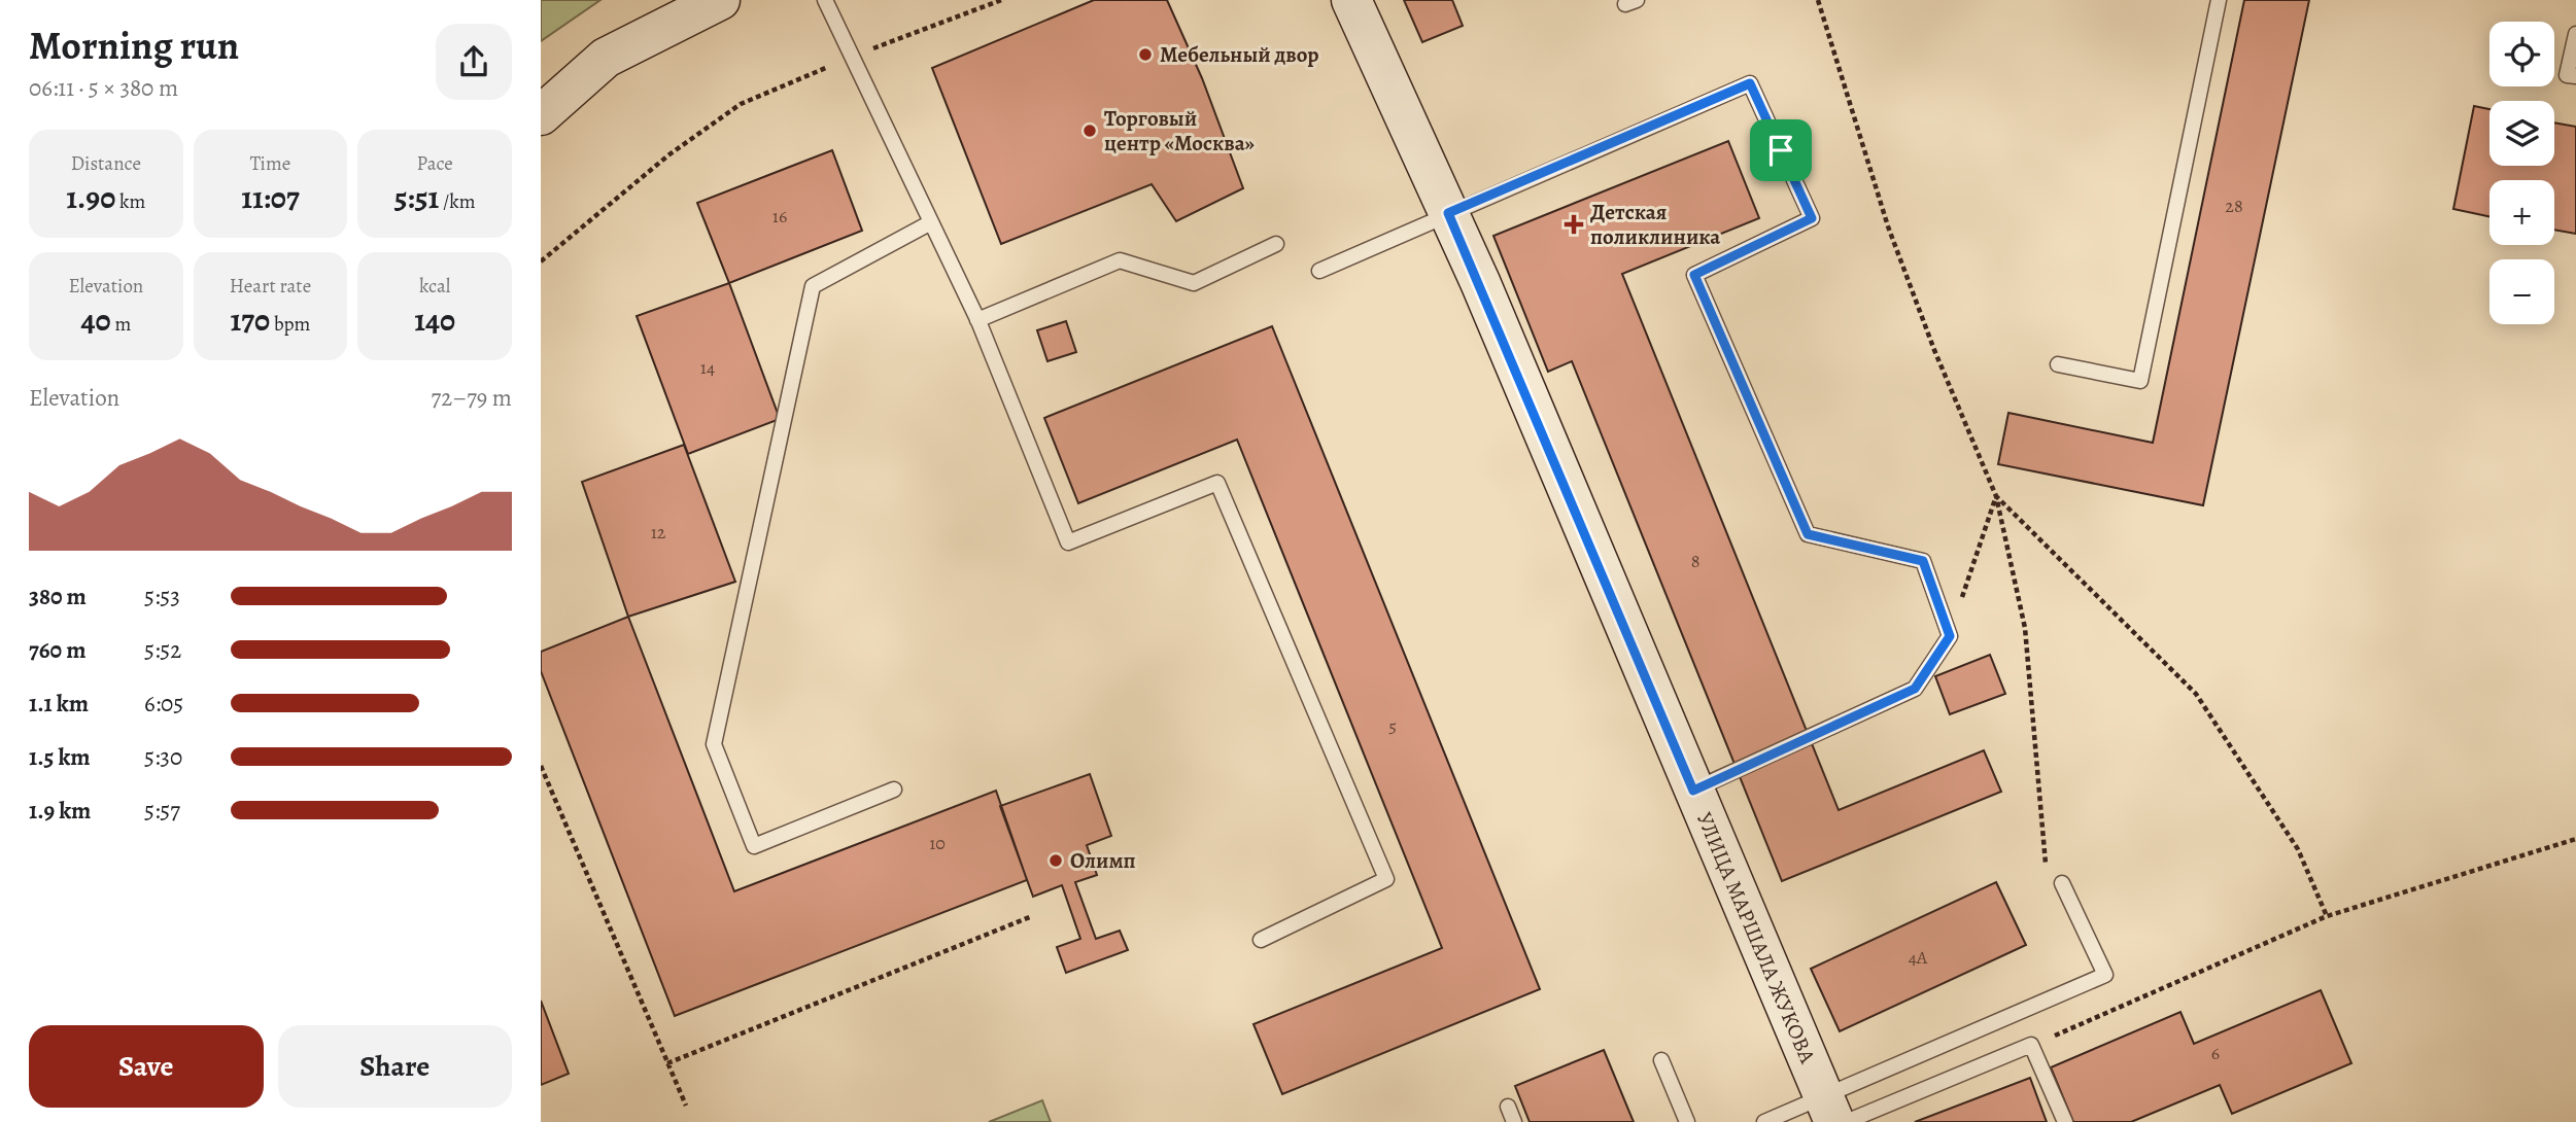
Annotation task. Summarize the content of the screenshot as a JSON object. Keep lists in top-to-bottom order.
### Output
{
  "streets": {
    "street": ["УЛИЦА МАРШАЛА ЖУКОВА"]
  },
  "places": {
    "other": ["Мебельный двор", "Торговый центр «Москва»", "Олимп"],
    "health": ["Детская поликлиника"]
  },
  "house_numbers": [
    "28",
    "16",
    "14",
    "12",
    "8",
    "5",
    "10",
    "4А",
    "6"
  ],
  "page": {
    "heading": ["Morning run", "06:11 · 5 × 380 m"],
    "map_buttons": ["+", "−"],
    "stats": [
      ["Distance", "1.90 km"],
      ["Time", "11:07"],
      ["Pace", "5:51 /km"],
      ["Elevation", "40 m"],
      ["Heart rate", "170 bpm"],
      ["kcal", "140"]
    ],
    "chart": ["Elevation", "72–79 m"],
    "list": [
      {
        "name": "380 m",
        "note": "5:53"
      },
      {
        "name": "760 m",
        "note": "5:52"
      },
      {
        "name": "1.1 km",
        "note": "6:05"
      },
      {
        "name": "1.5 km",
        "note": "5:30"
      },
      {
        "name": "1.9 km",
        "note": "5:57"
      }
    ],
    "buttons": ["Save", "Share"]
  }
}
